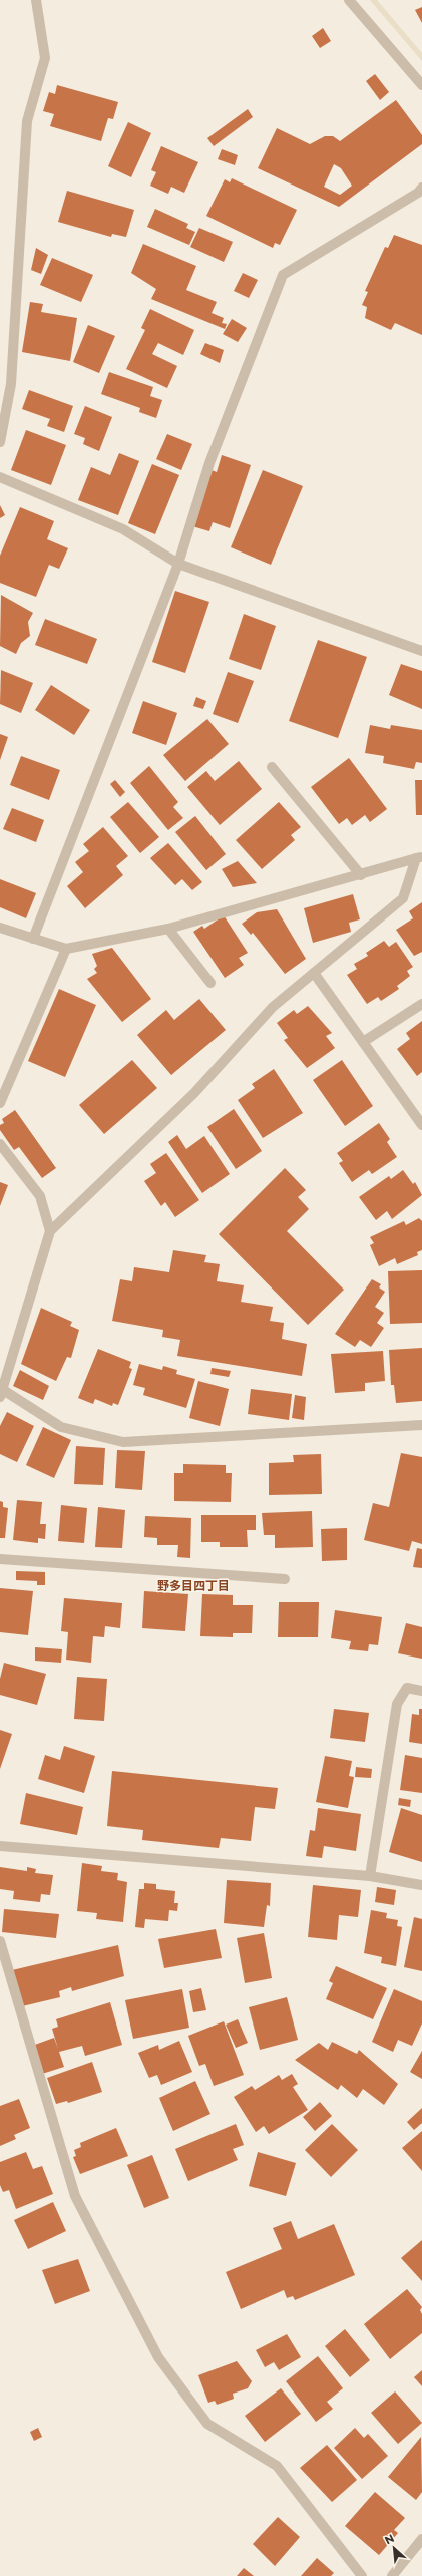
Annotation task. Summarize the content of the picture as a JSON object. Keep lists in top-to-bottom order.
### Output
{
  "districts": ["野多目四丁目"],
  "north": "top left"
}
